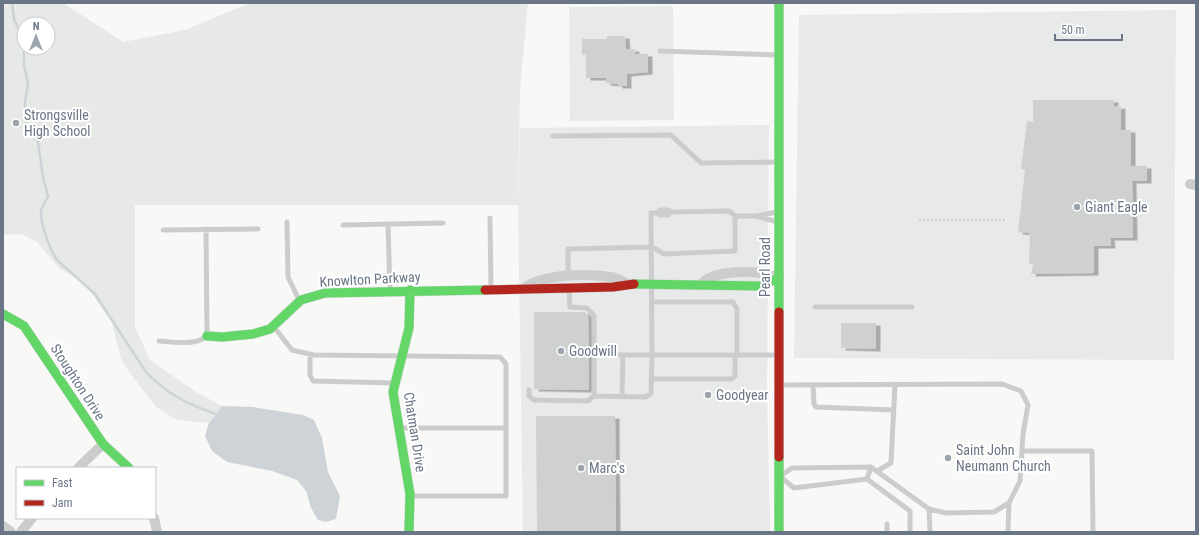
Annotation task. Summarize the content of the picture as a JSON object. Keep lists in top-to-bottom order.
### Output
{
  "streets": {
    "street": [
      "Pearl Road",
      "Knowlton Parkway",
      "Stoughton Drive",
      "Chatman Drive"
    ]
  },
  "crossings": [
    ["Pearl Road", "Knowlton Parkway"],
    ["Knowlton Parkway", "Chatman Drive"]
  ],
  "places": [
    "Strongsville High School",
    "Giant Eagle",
    "Goodwill",
    "Goodyear",
    "Saint John Neumann Church",
    "Marc's"
  ],
  "legend": ["Fast", "Jam"],
  "scale_bar": "50 m",
  "north": "top"
}
